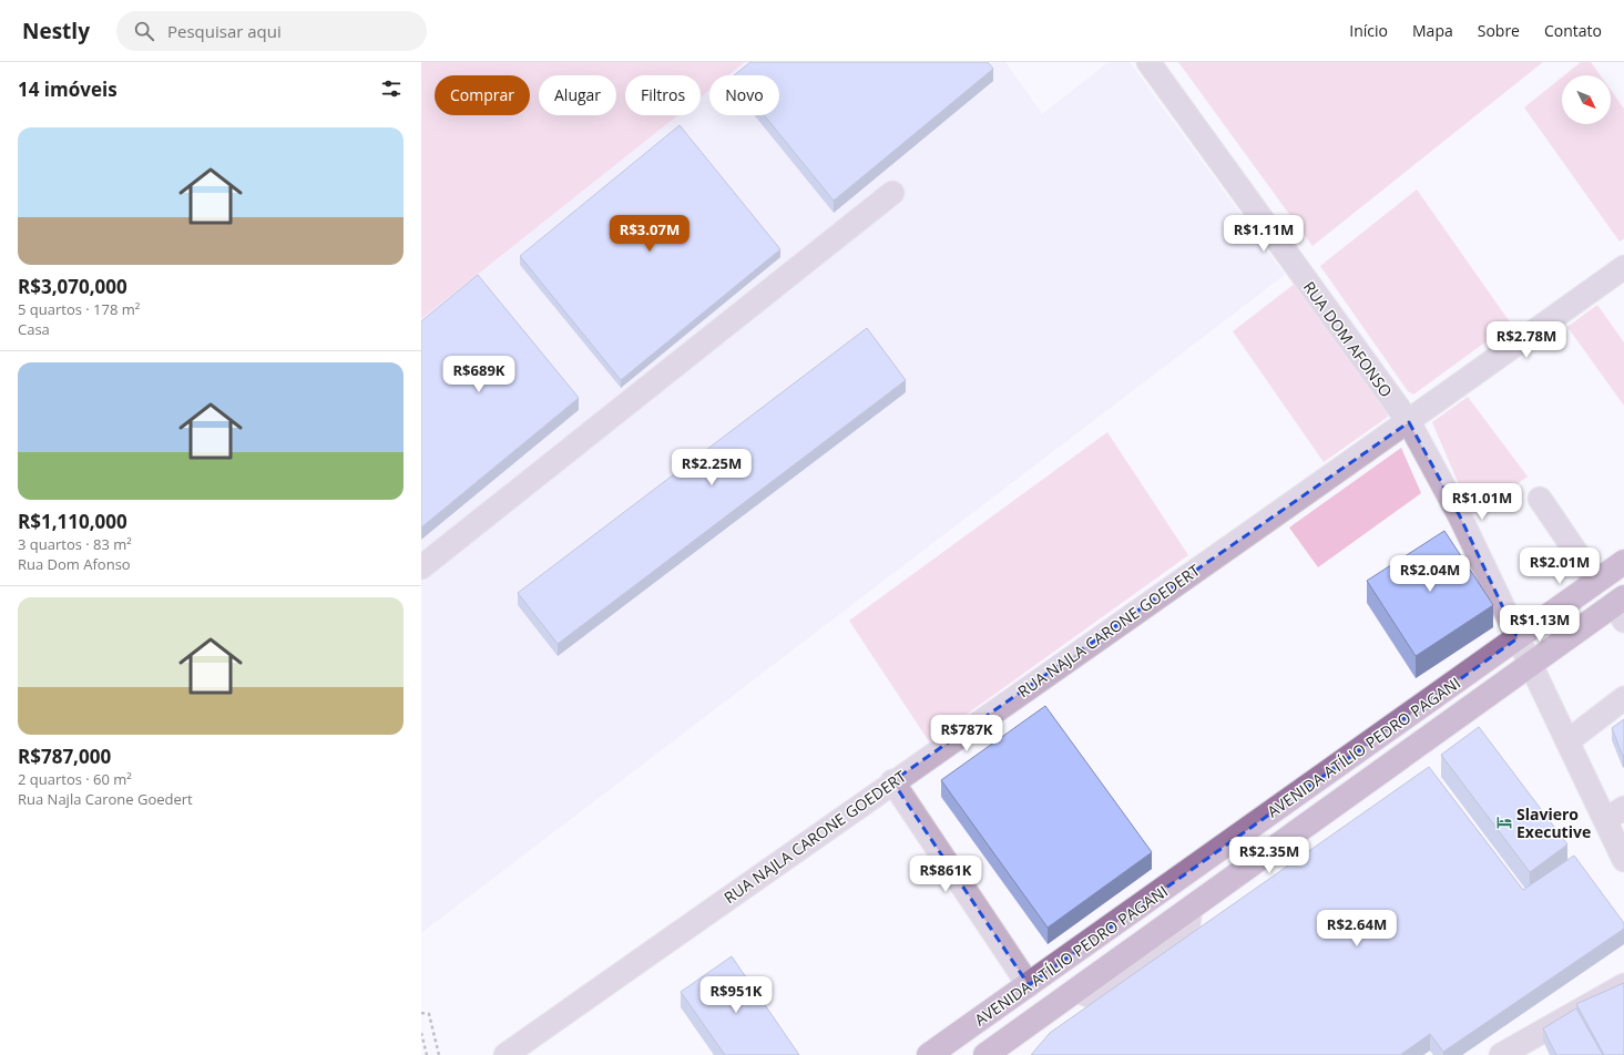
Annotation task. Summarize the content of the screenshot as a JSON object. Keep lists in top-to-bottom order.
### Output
{
  "streets": {
    "main road": ["AVENIDA ATÍLIO PEDRO PAGANI"],
    "street": ["RUA DOM AFONSO", "RUA NAJLA CARONE GOEDERT"]
  },
  "crossings": [
    ["RUA DOM AFONSO", "RUA NAJLA CARONE GOEDERT"],
    ["RUA DOM AFONSO", "AVENIDA ATÍLIO PEDRO PAGANI"]
  ],
  "places": {
    "hotel": ["Slaviero Executive"]
  },
  "north": "bottom right",
  "page": {
    "header": "Nestly",
    "search": "Pesquisar aqui",
    "nav": [
      "Início",
      "Mapa",
      "Sobre",
      "Contato"
    ],
    "heading": "14 imóveis",
    "chip": [
      "Comprar",
      "Alugar",
      "Filtros",
      "Novo"
    ],
    "list": [
      {
        "name": "R$3,070,000",
        "note": "5 quartos · 178 m² · Casa"
      },
      {
        "name": "R$1,110,000",
        "note": "3 quartos · 83 m² · Rua Dom Afonso"
      },
      {
        "name": "R$787,000",
        "note": "2 quartos · 60 m² · Rua Najla Carone Goedert"
      }
    ],
    "price": [
      "R$3.07M",
      "R$1.11M",
      "R$2.78M",
      "R$689K",
      "R$2.25M",
      "R$1.01M",
      "R$2.01M",
      "R$2.04M",
      "R$1.13M",
      "R$787K",
      "R$2.35M",
      "R$861K",
      "R$2.64M",
      "R$951K"
    ]
  }
}
